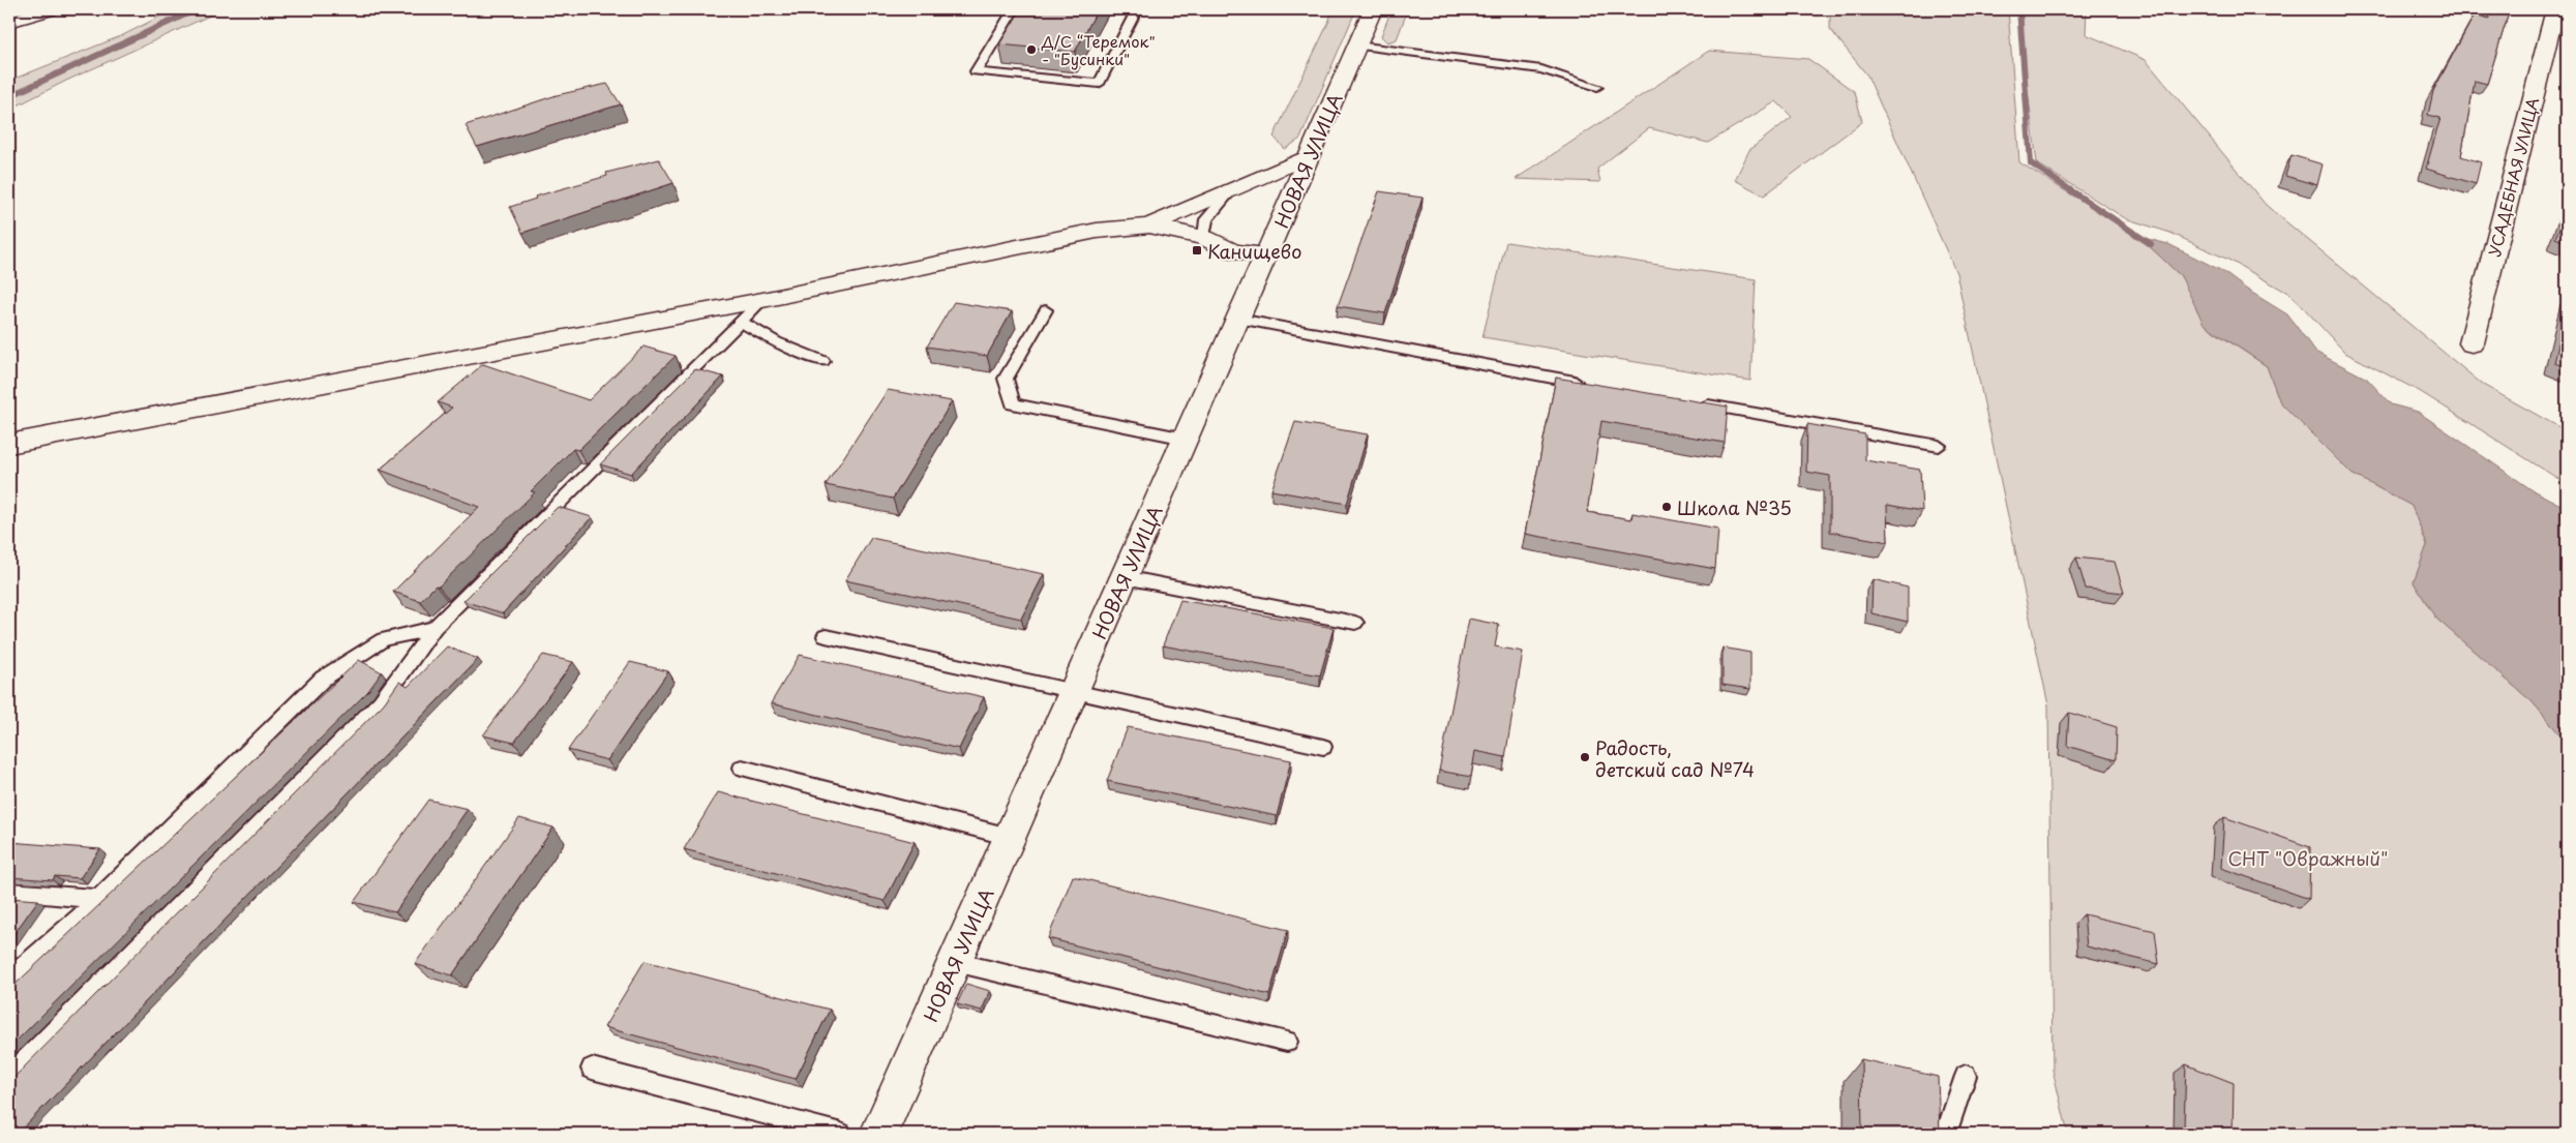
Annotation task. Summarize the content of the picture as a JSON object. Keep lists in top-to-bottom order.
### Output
{
  "streets": {
    "street": ["НОВАЯ УЛИЦА", "УСАДЕБНАЯ УЛИЦА"]
  },
  "parks": ["СНТ \"Овражный\""],
  "places": {
    "other": ["Д/С “Теремок\" - \"Бусинки\"", "Школа №35", "Радость, детский сад №74"],
    "transit": ["Канищево"]
  }
}
